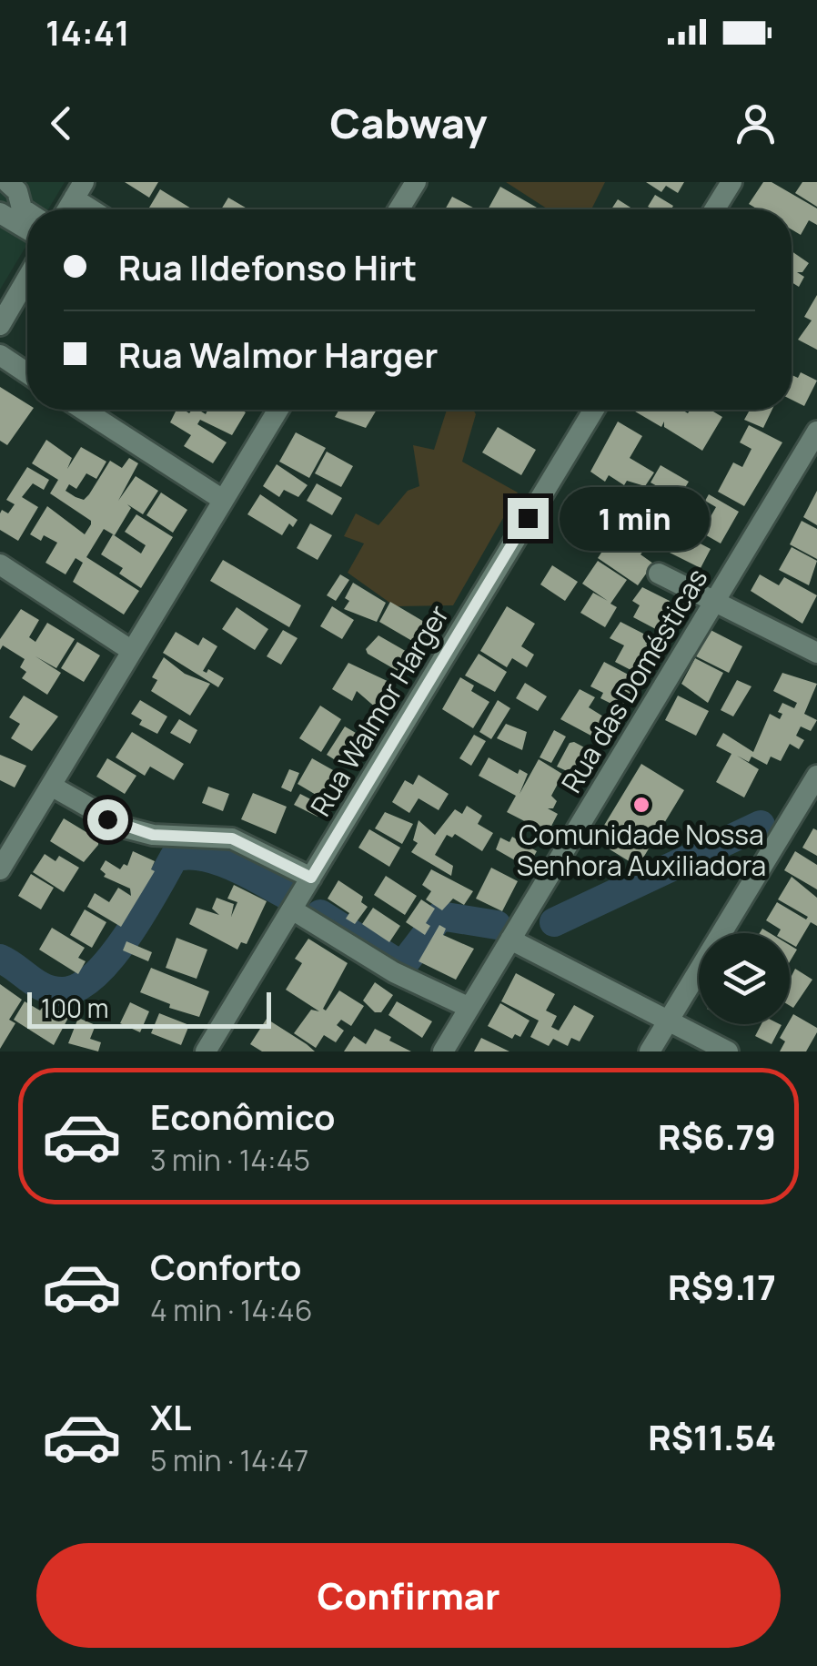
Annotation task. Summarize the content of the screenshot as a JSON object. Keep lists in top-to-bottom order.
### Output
{
  "streets": {
    "street": ["Rua das Domésticas", "Rua Walmor Harger"]
  },
  "places": ["Comunidade Nossa Senhora Auxiliadora"],
  "scale_bar": "100 m",
  "page": {
    "status": "14:41",
    "header": "Cabway",
    "banner": ["Rua Ildefonso Hirt", "Rua Walmor Harger"],
    "bubble": "1 min",
    "scale": "100 m",
    "list": [
      {
        "name": "Econômico",
        "note": "3 min · 14:45",
        "value": "R$6.79"
      },
      {
        "name": "Conforto",
        "note": "4 min · 14:46",
        "value": "R$9.17"
      },
      {
        "name": "XL",
        "note": "5 min · 14:47",
        "value": "R$11.54"
      }
    ],
    "buttons": "Confirmar"
  }
}
